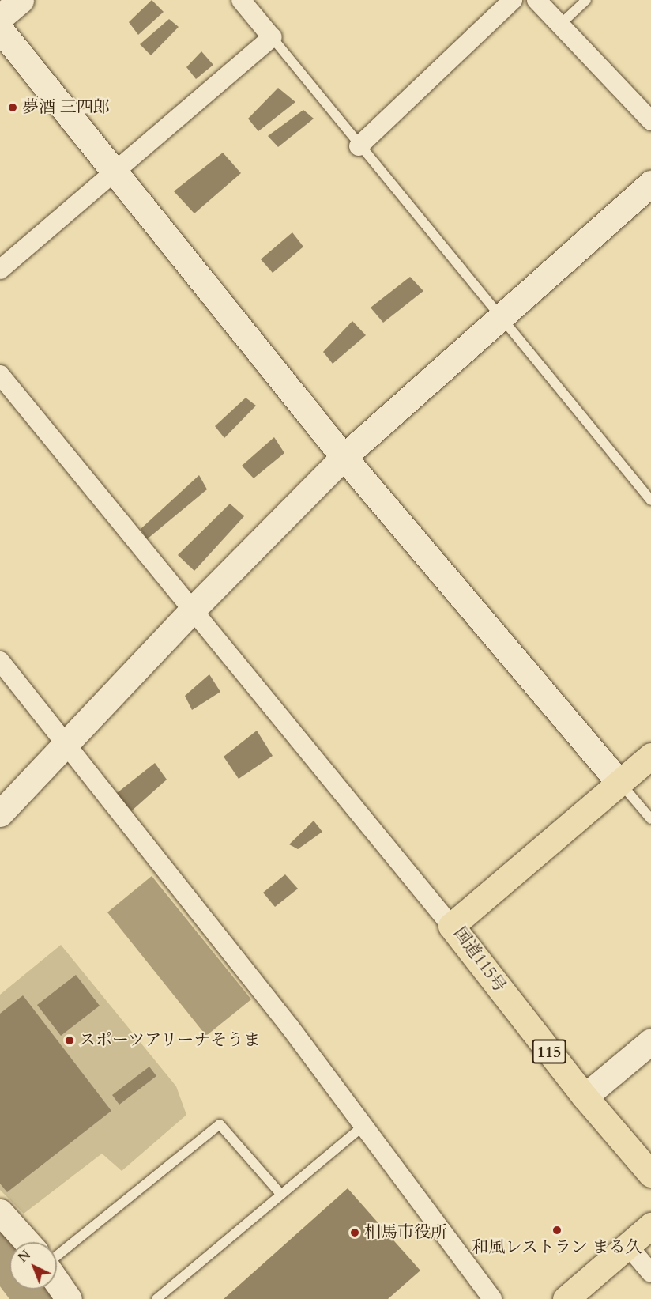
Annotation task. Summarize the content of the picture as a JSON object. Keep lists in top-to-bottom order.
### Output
{
  "streets": {
    "highway": ["国道115号", "115"]
  },
  "places": [
    "夢酒 三四郎",
    "スポーツアリーナそうま",
    "和風レストラン まる久",
    "相馬市役所"
  ],
  "north": "top left"
}
